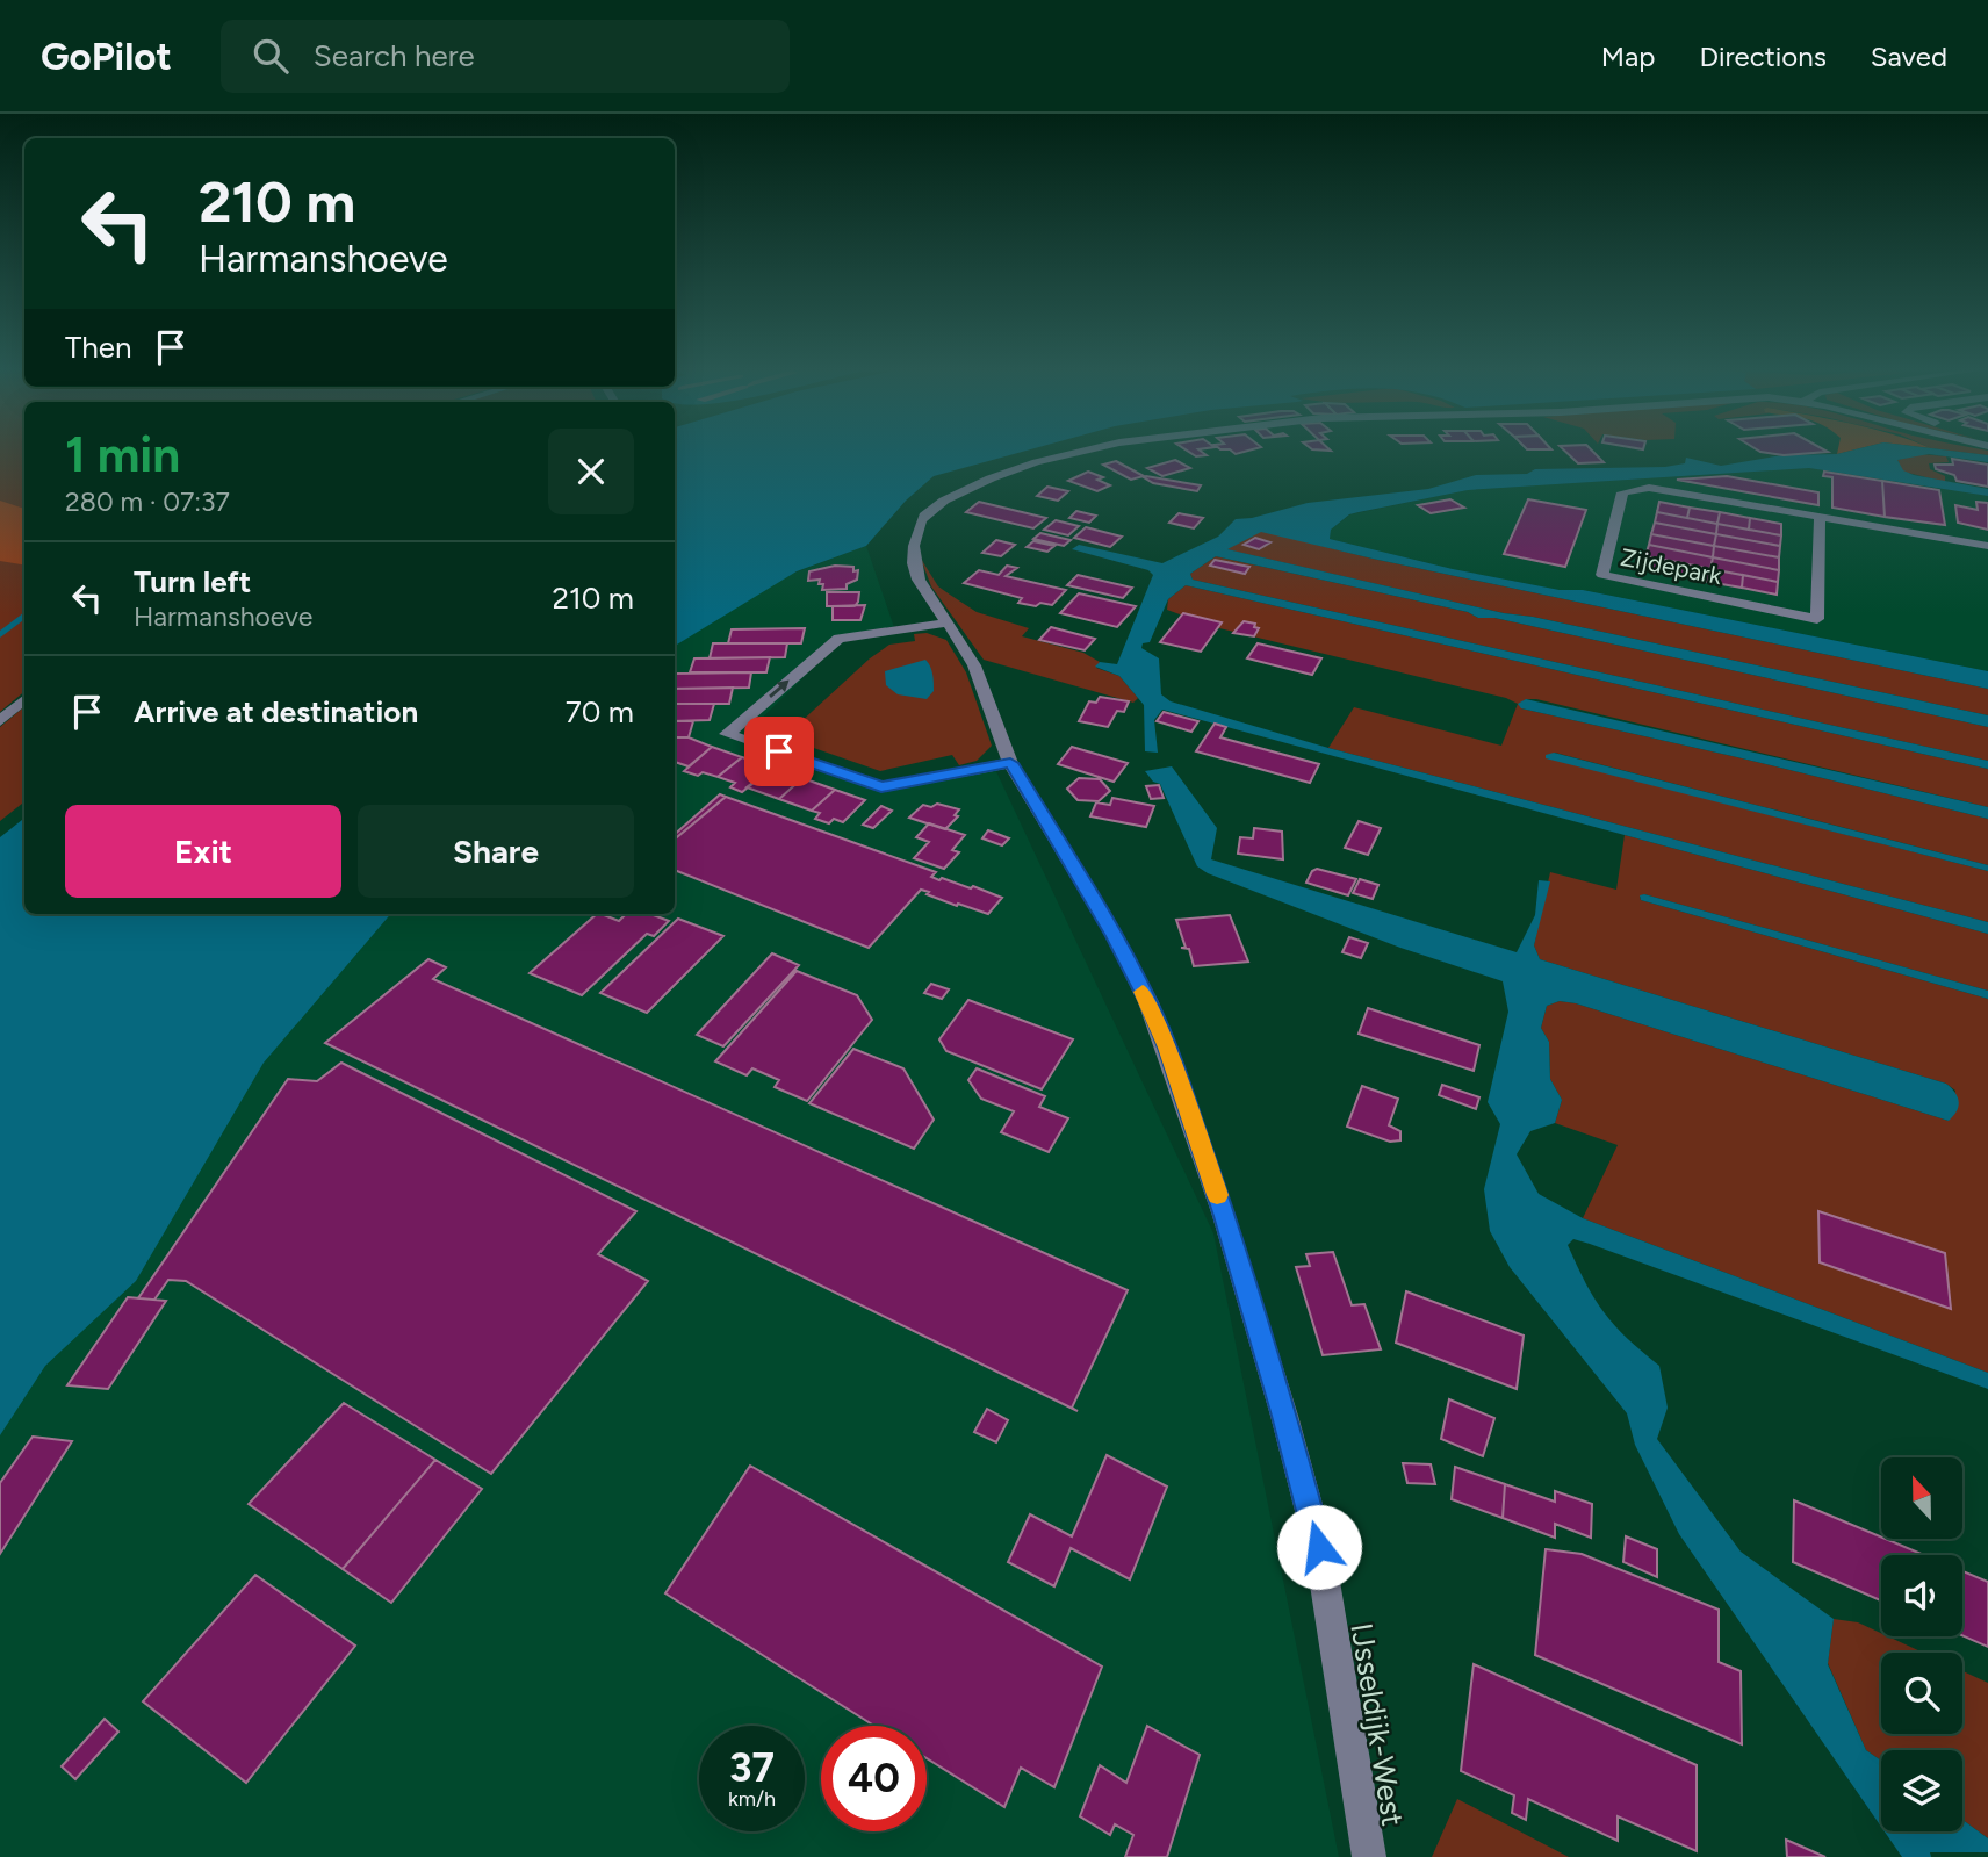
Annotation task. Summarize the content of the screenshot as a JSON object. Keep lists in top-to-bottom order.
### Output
{
  "streets": {
    "street": ["Zijdepark", "IJsseldijk-West"]
  },
  "north": "top",
  "page": {
    "header": "GoPilot",
    "search": "Search here",
    "nav": ["Map", "Directions", "Saved"],
    "turn": ["210 m", "Harmanshoeve"],
    "then": "Then",
    "heading": ["1 min", "280 m · 07:37"],
    "list": [
      {
        "name": "Turn left",
        "note": "Harmanshoeve",
        "value": "210 m"
      },
      {
        "name": "Arrive at destination",
        "value": "70 m"
      }
    ],
    "buttons": ["Exit", "Share"],
    "speed": "37 km/h",
    "limit": "40"
  }
}
